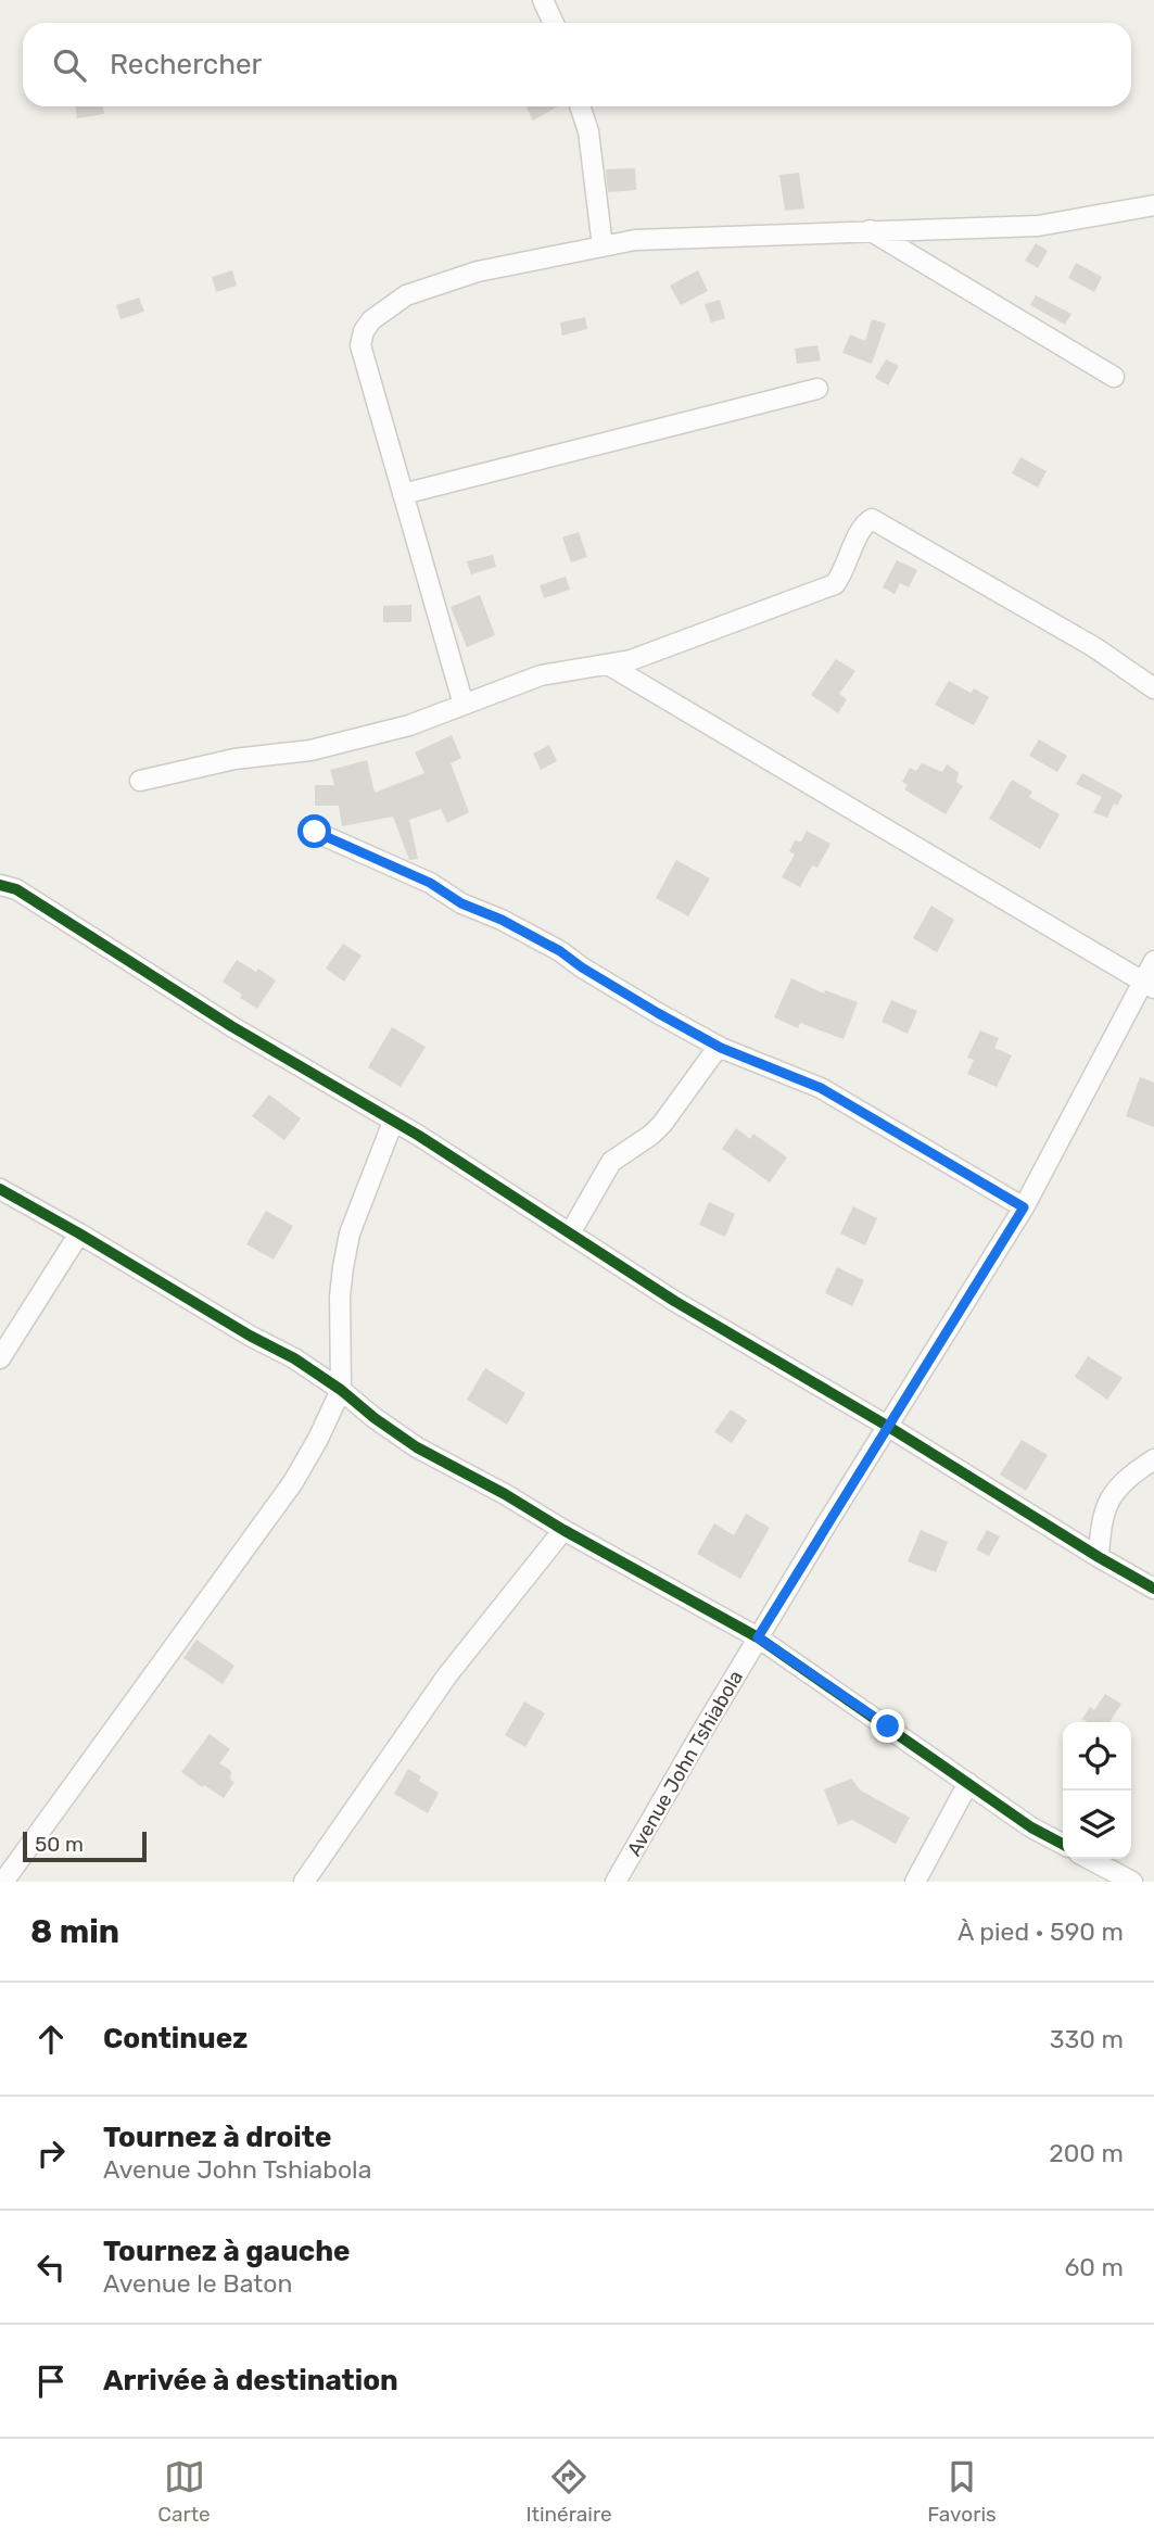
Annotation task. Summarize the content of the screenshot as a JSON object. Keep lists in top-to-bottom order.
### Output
{
  "streets": {
    "street": ["Avenue John Tshiabola"]
  },
  "scale_bar": "50 m",
  "page": {
    "search": "Rechercher",
    "scale": "50 m",
    "heading": ["8 min", "À pied · 590 m"],
    "list": [
      ["Continuez", "330 m"],
      ["Tournez à droite", "Avenue John Tshiabola", "200 m"],
      ["Tournez à gauche", "Avenue le Baton", "60 m"],
      "Arrivée à destination"
    ],
    "nav": ["Carte", "Itinéraire", "Favoris"]
  }
}
